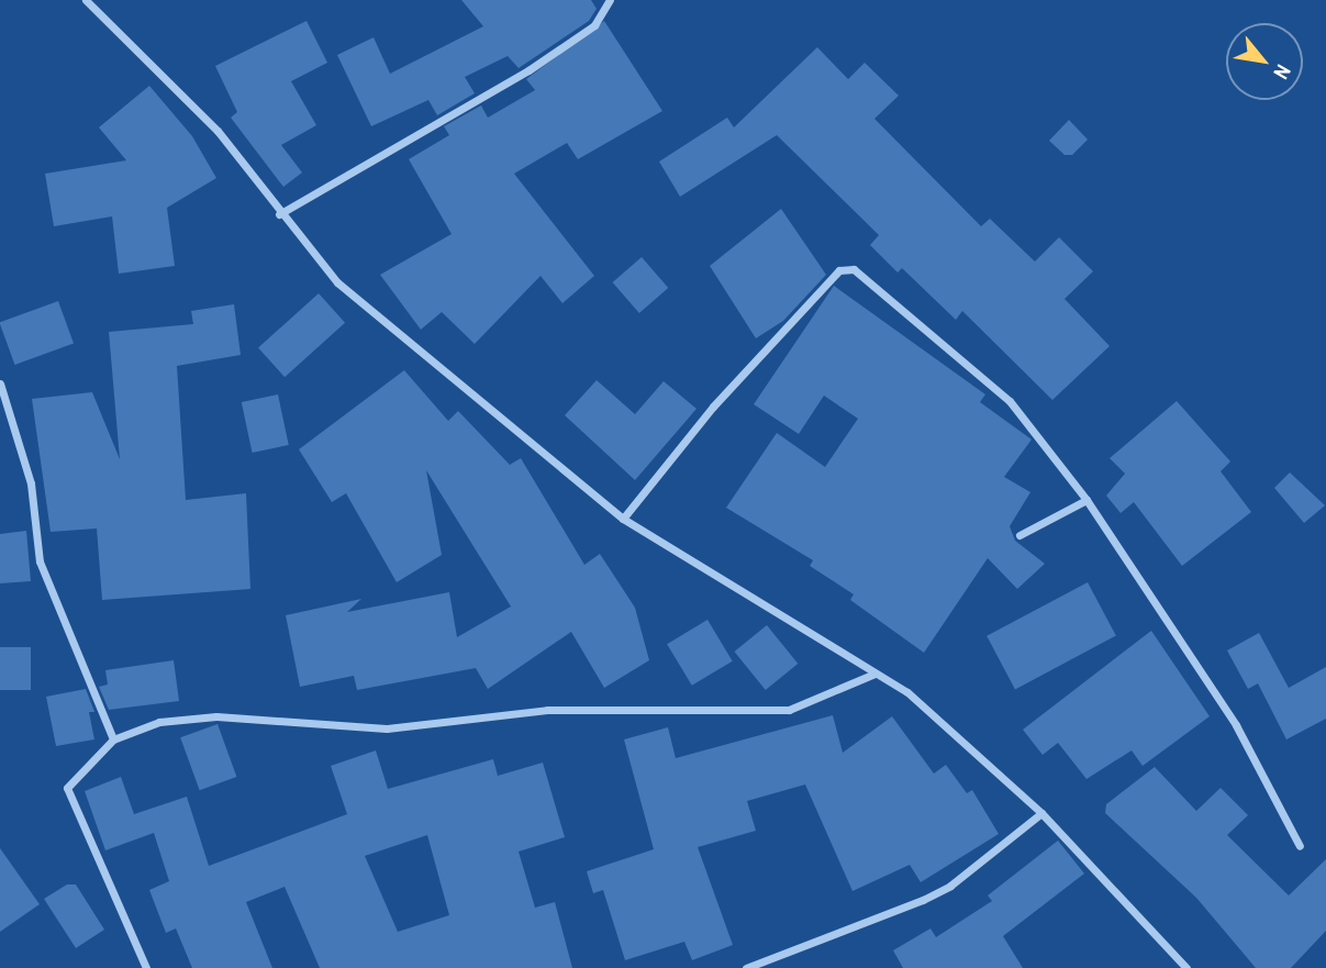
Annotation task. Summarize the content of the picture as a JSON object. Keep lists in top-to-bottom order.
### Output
{
  "north": "bottom right"
}
